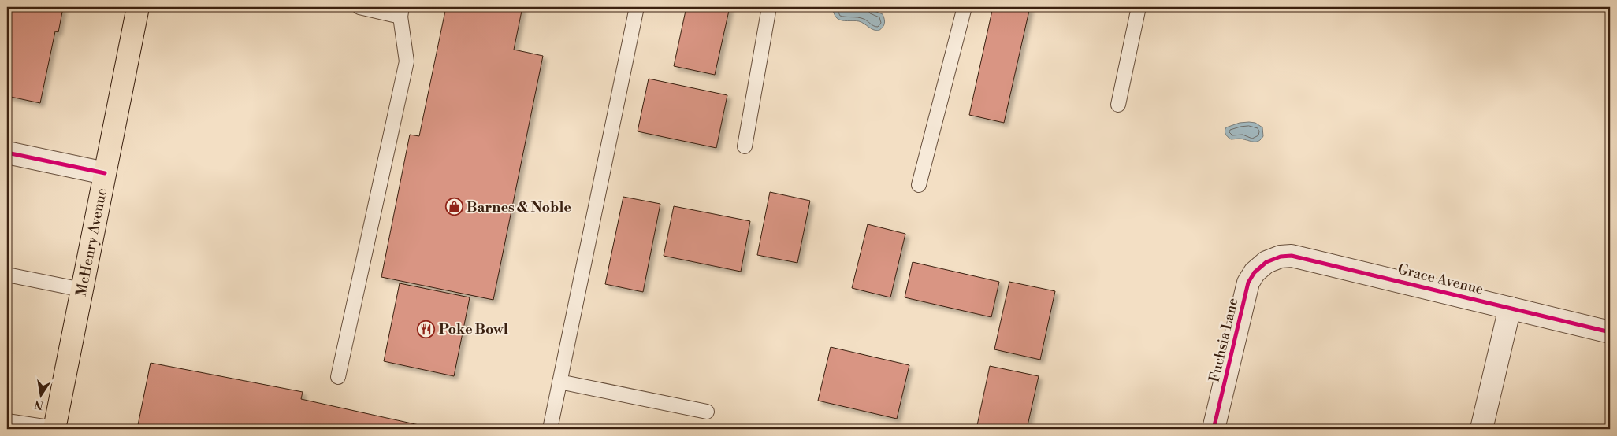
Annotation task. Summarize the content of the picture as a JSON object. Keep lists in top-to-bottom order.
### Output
{
  "streets": {
    "main road": ["McHenry Avenue"],
    "street": ["Grace Avenue", "Fuchsia Lane"]
  },
  "crossings": [
    ["Grace Avenue", "Fuchsia Lane"]
  ],
  "places": {
    "shop": ["Barnes & Noble"],
    "restaurant": ["Poke Bowl"]
  },
  "north": "bottom"
}
